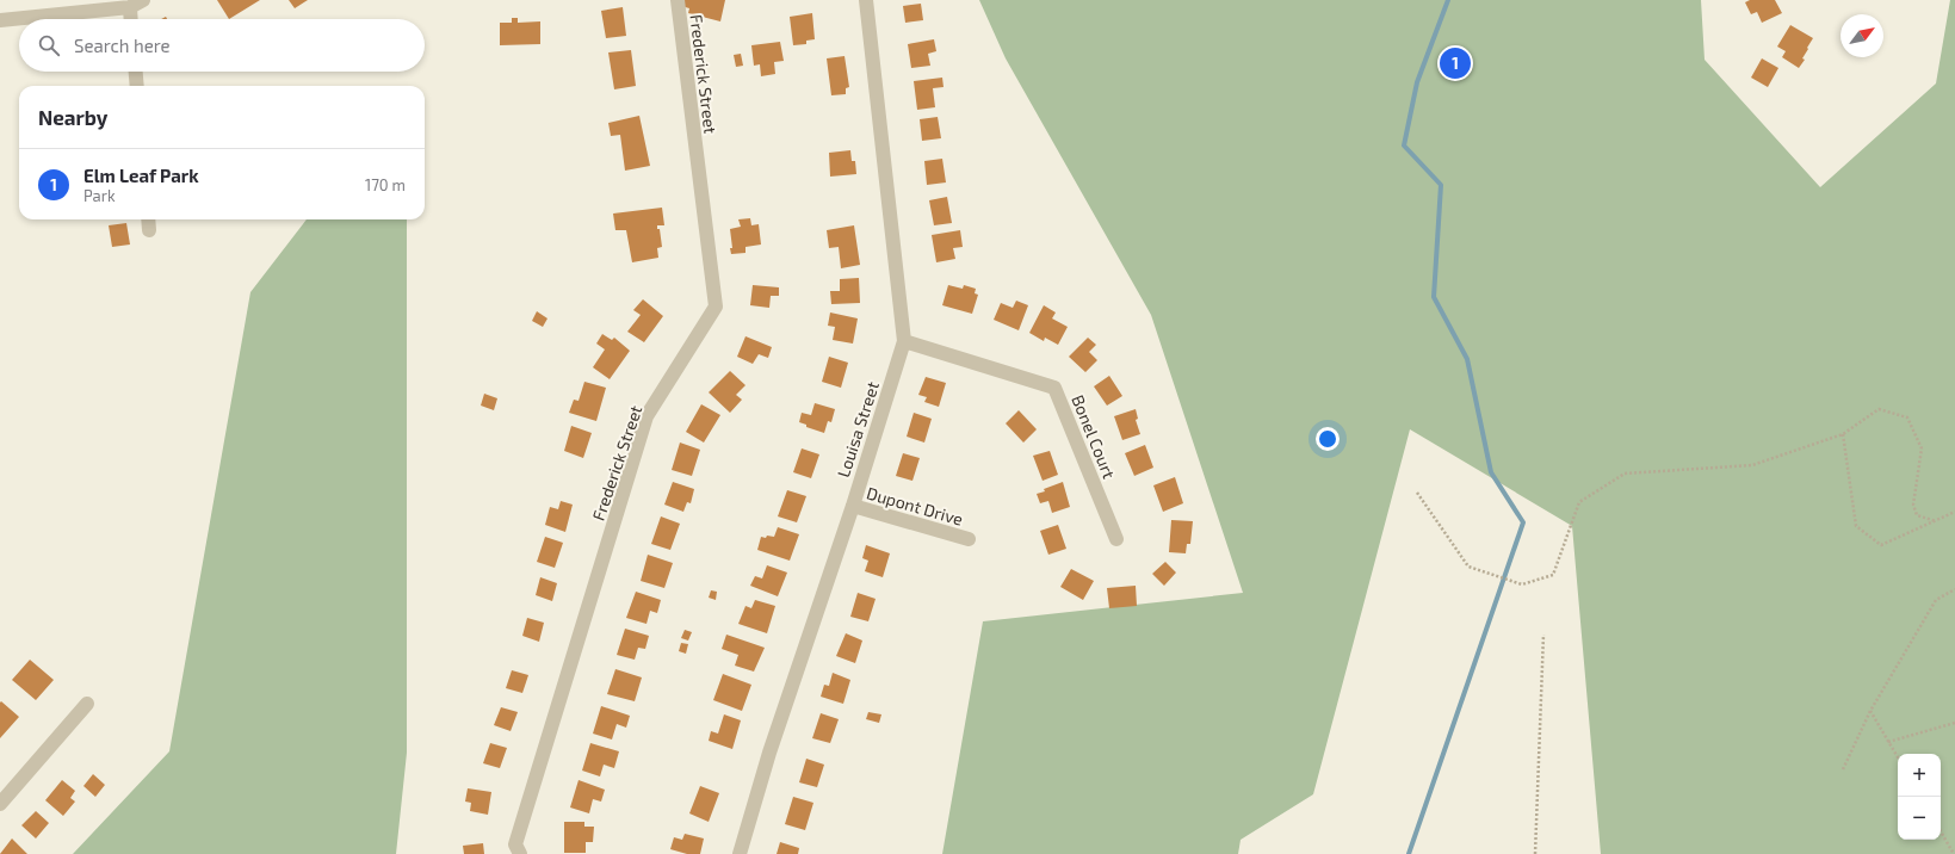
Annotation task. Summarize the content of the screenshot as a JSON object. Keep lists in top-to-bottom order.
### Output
{
  "streets": {
    "street": [
      "Frederick Street",
      "Louisa Street",
      "Bonel Court",
      "Dupont Drive"
    ]
  },
  "crossings": [
    ["Louisa Street", "Bonel Court"],
    ["Louisa Street", "Dupont Drive"]
  ],
  "north": "top right",
  "page": {
    "search": "Search here",
    "pins": "1",
    "heading": "Nearby",
    "list": [
      {
        "mark": "1",
        "name": "Elm Leaf Park",
        "note": "Park",
        "value": "170 m"
      }
    ],
    "map_buttons": ["+", "−"]
  }
}
